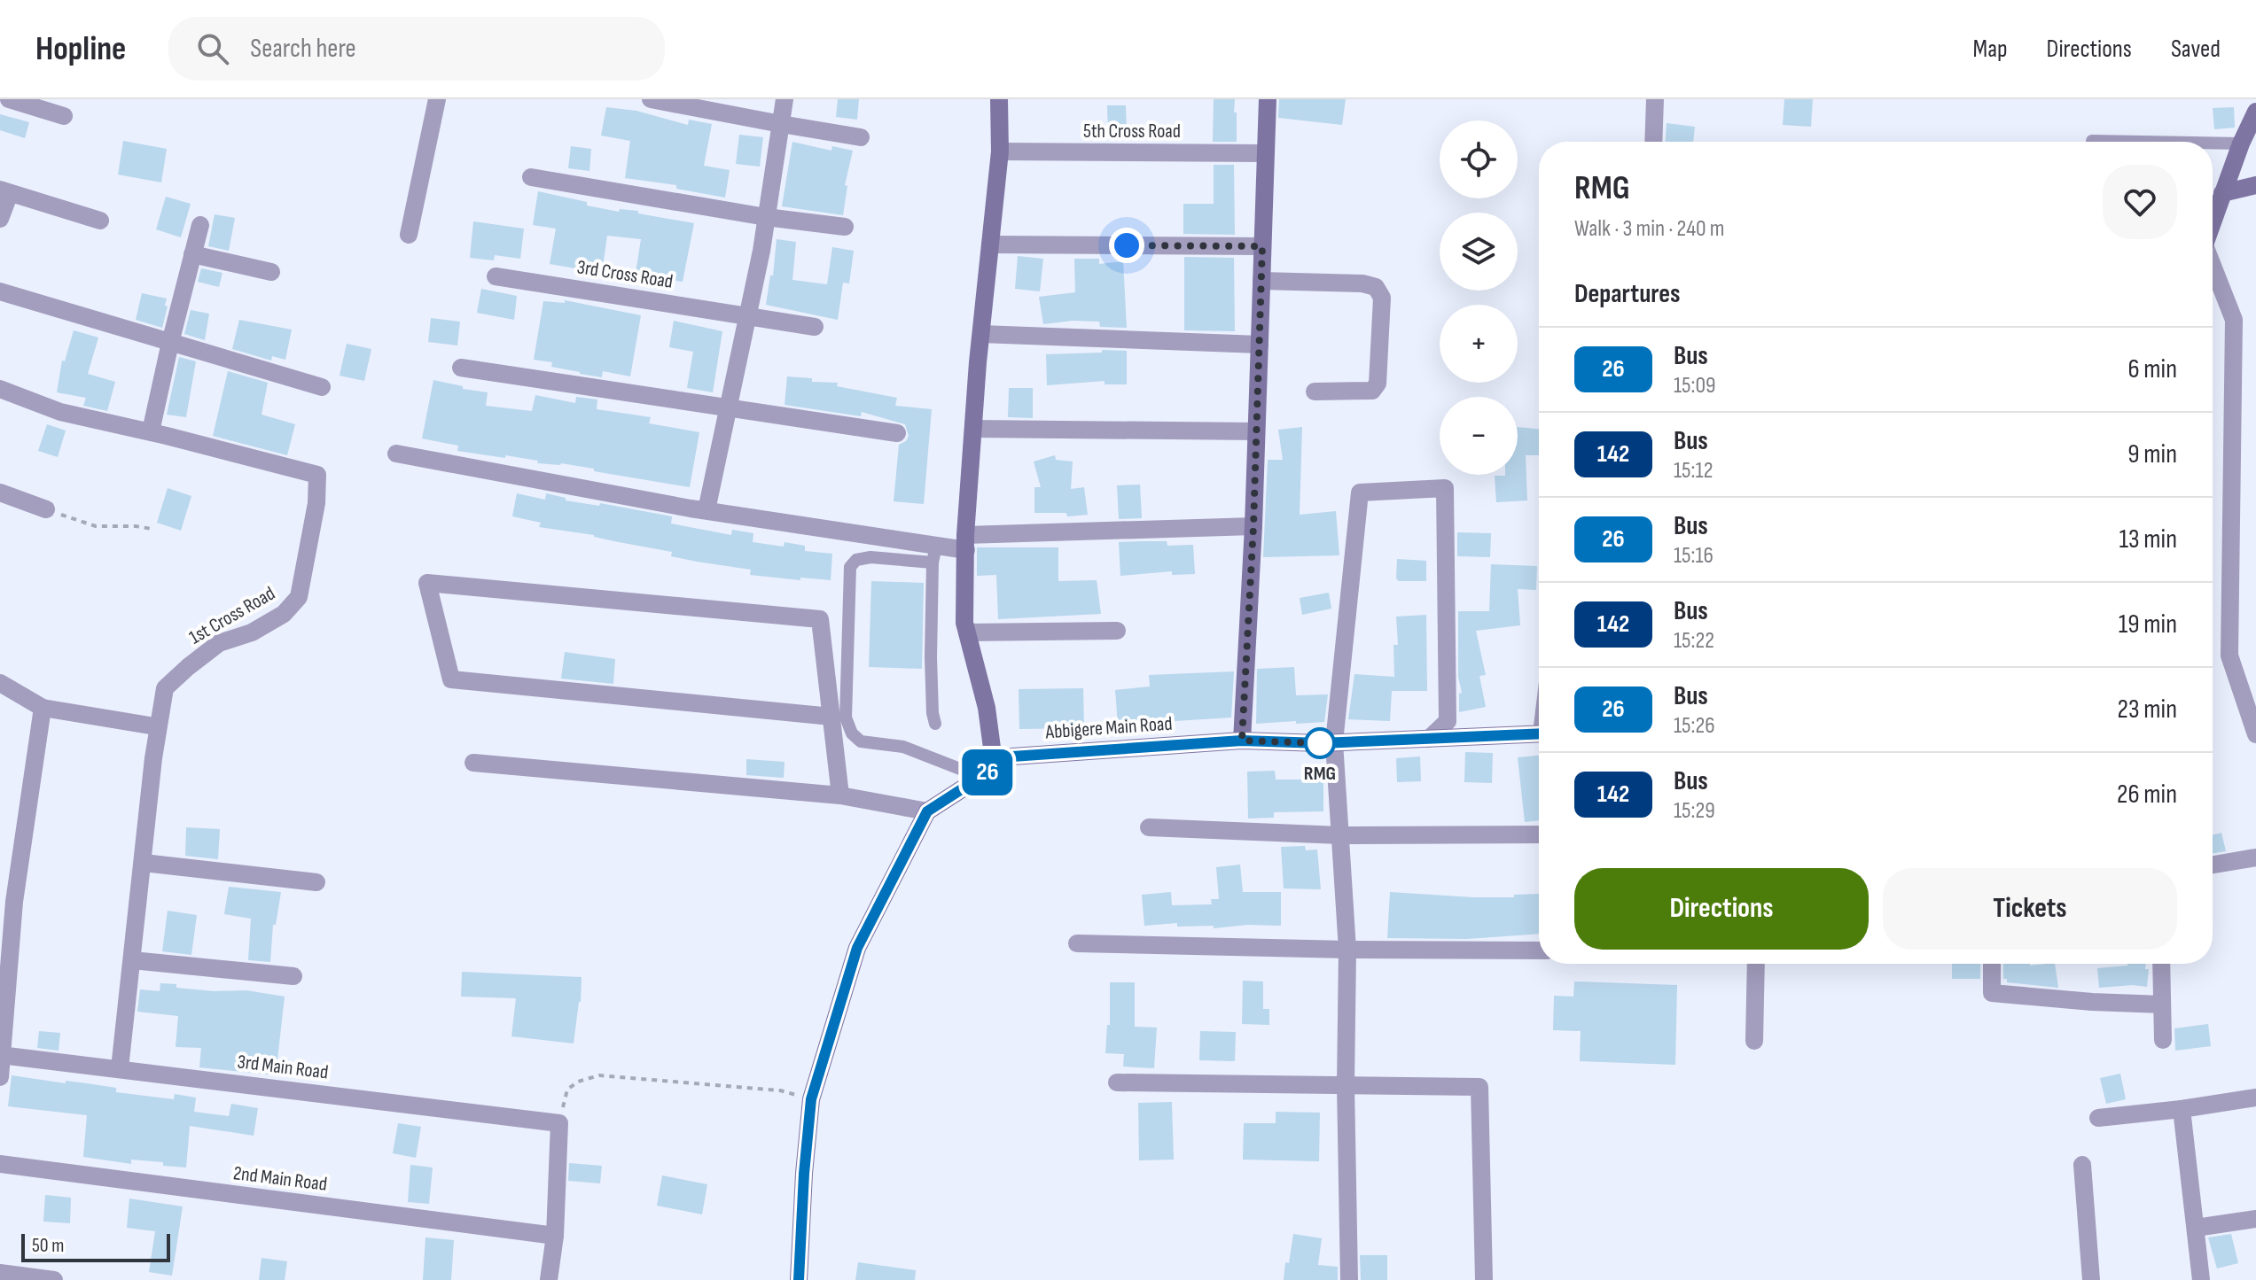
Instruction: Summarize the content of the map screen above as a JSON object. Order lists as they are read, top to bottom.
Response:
{
  "streets": {
    "street": [
      "5th Cross Road",
      "3rd Cross Road",
      "1st Cross Road",
      "Abbigere Main Road",
      "3rd Main Road",
      "2nd Main Road"
    ]
  },
  "crossings": [
    ["1st Cross Road", "3rd Main Road"]
  ],
  "places": ["RMG"],
  "lines": ["bus line 26"],
  "scale_bar": "50 m",
  "page": {
    "header": "Hopline",
    "search": "Search here",
    "nav": ["Map", "Directions", "Saved"],
    "on_map": "26",
    "map_buttons": ["+", "−"],
    "heading": [
      ["RMG", "Walk · 3 min · 240 m"],
      "Departures"
    ],
    "list": [
      {
        "mark": "26",
        "name": "Bus",
        "note": "15:09",
        "value": "6 min"
      },
      {
        "mark": "142",
        "name": "Bus",
        "note": "15:12",
        "value": "9 min"
      },
      {
        "mark": "26",
        "name": "Bus",
        "note": "15:16",
        "value": "13 min"
      },
      {
        "mark": "142",
        "name": "Bus",
        "note": "15:22",
        "value": "19 min"
      },
      {
        "mark": "26",
        "name": "Bus",
        "note": "15:26",
        "value": "23 min"
      },
      {
        "mark": "142",
        "name": "Bus",
        "note": "15:29",
        "value": "26 min"
      }
    ],
    "buttons": ["Directions", "Tickets"],
    "scale": "50 m"
  }
}
